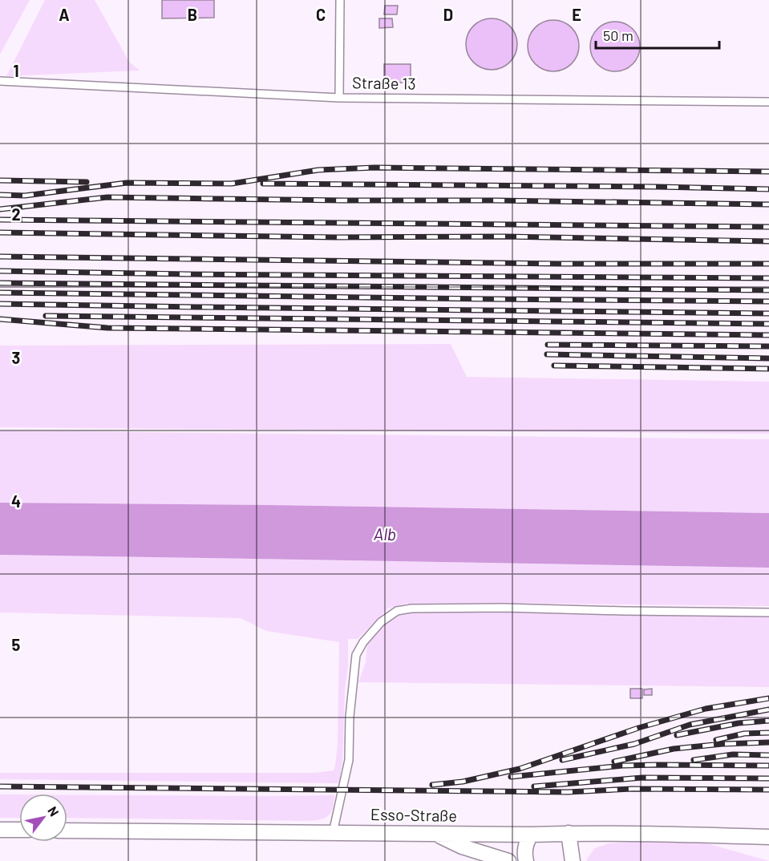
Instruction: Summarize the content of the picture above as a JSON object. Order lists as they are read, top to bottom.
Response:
{
  "streets": {
    "street": ["Esso-Straße"],
    "lane": ["Straße 13"]
  },
  "water": ["Alb"],
  "scale_bar": "50 m",
  "north": "top right",
  "grid": {
    "columns": [
      "A",
      "B",
      "C",
      "D",
      "E"
    ],
    "rows": [
      "1",
      "2",
      "3",
      "4",
      "5"
    ]
  }
}
